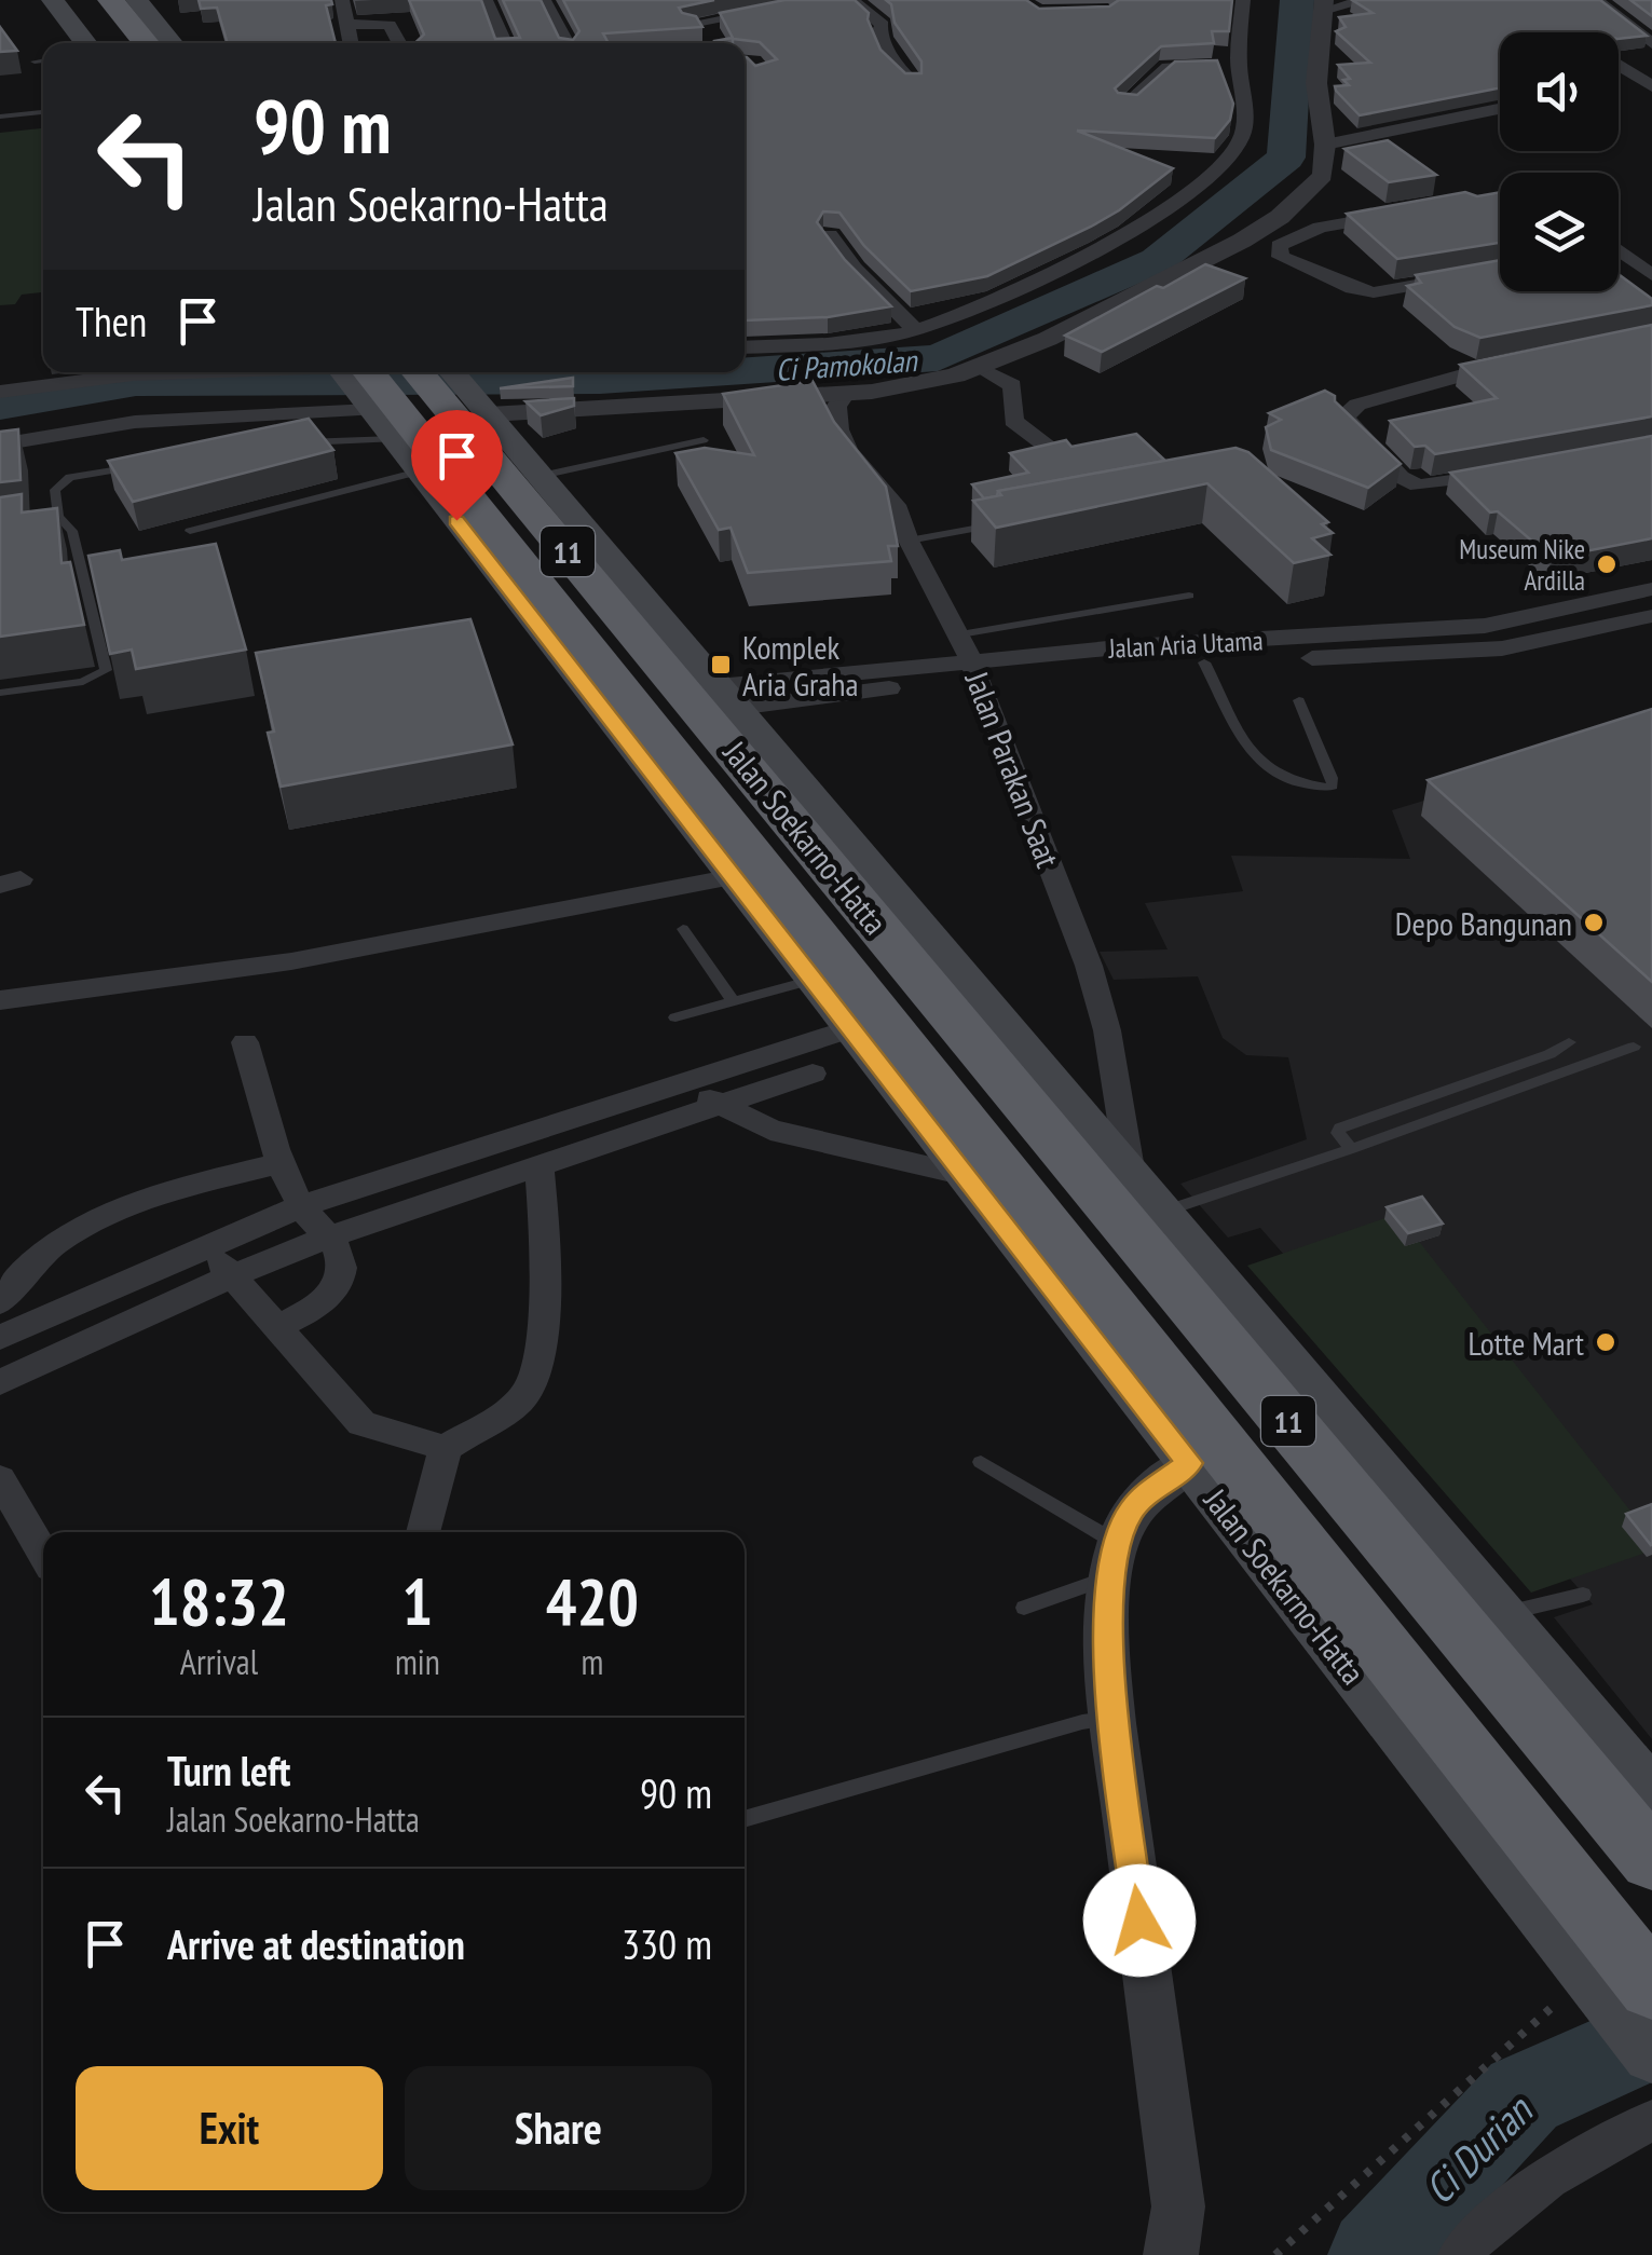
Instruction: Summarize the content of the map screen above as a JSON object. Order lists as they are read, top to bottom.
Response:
{
  "streets": {
    "highway": ["11", "Jalan Soekarno-Hatta"],
    "street": ["Jalan Aria Utama", "Jalan Parakan Saat"]
  },
  "crossings": [
    ["Jalan Aria Utama", "Jalan Parakan Saat"],
    ["Jalan Aria Utama", "Jalan Soekarno-Hatta"],
    ["Jalan Parakan Saat", "Jalan Soekarno-Hatta"]
  ],
  "water": ["Ci Pamokolan", "Ci Durian"],
  "places": {
    "other": ["Museum Nike Ardilla", "Depo Bangunan", "Lotte Mart"],
    "transit": ["Komplek Aria Graha"]
  },
  "page": {
    "turn": ["90 m", "Jalan Soekarno-Hatta"],
    "then": "Then",
    "eta": [
      "18:32",
      "Arrival",
      "1",
      "min",
      "420",
      "m"
    ],
    "list": [
      {
        "name": "Turn left",
        "note": "Jalan Soekarno-Hatta",
        "value": "90 m"
      },
      {
        "name": "Arrive at destination",
        "value": "330 m"
      }
    ],
    "buttons": ["Exit", "Share"]
  }
}
